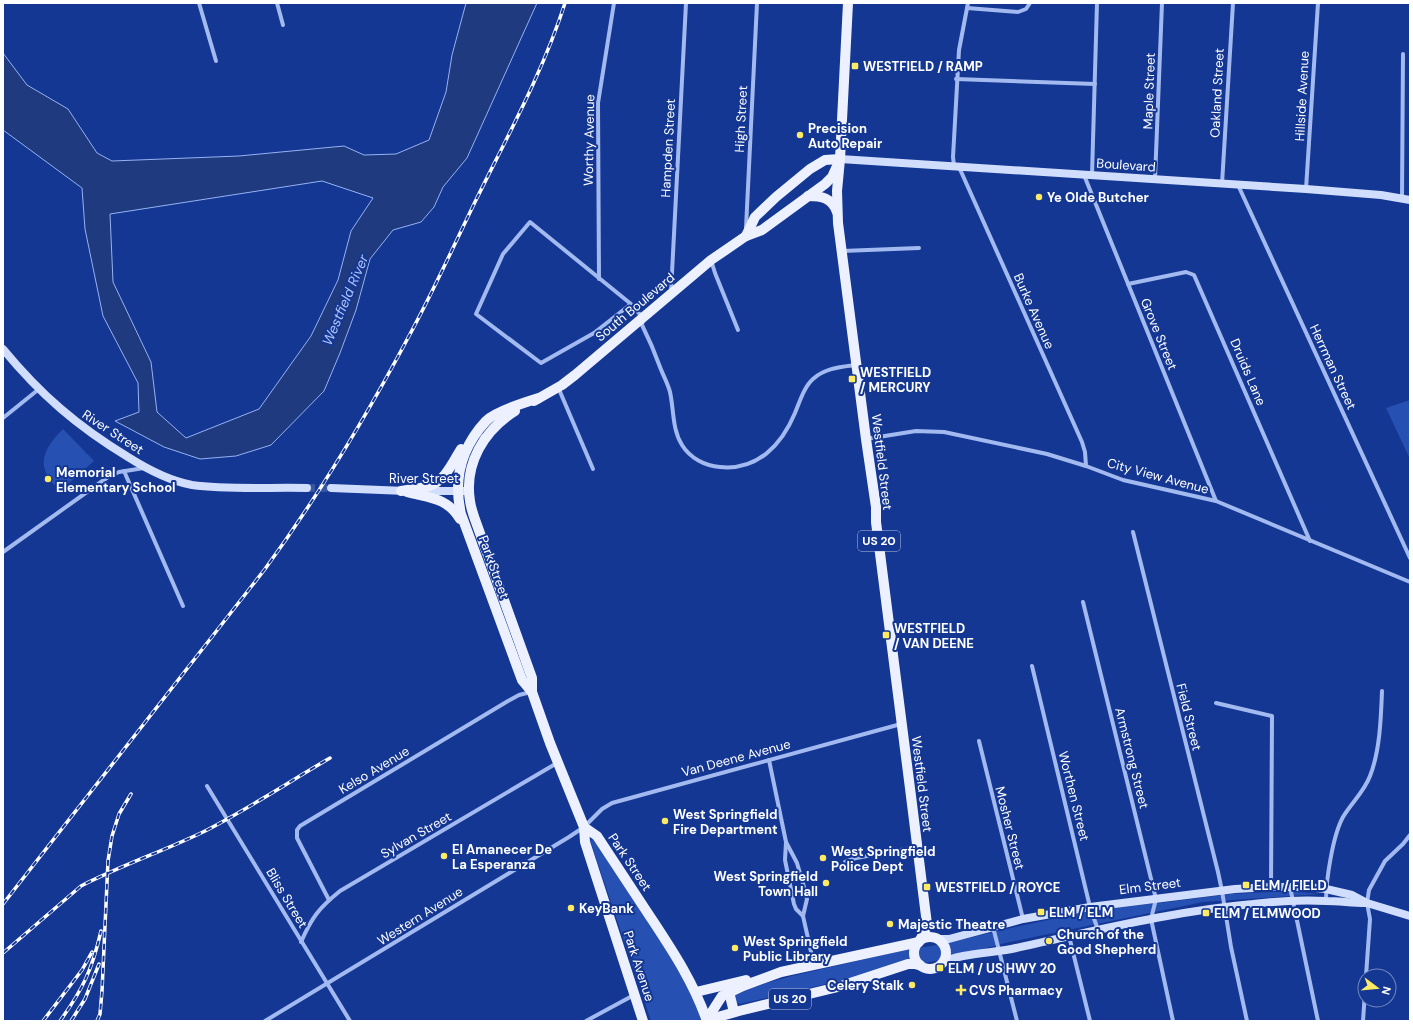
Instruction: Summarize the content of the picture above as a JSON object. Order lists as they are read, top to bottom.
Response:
{
  "streets": {
    "main road": [
      "Boulevard",
      "South Boulevard",
      "River Street",
      "Westfield Street",
      "US 20",
      "Park Street",
      "Elm Street",
      "Park Avenue"
    ],
    "street": [
      "Maple Street",
      "Oakland Street",
      "Hillside Avenue",
      "High Street",
      "Worthy Avenue",
      "Hampden Street",
      "Burke Avenue",
      "Grove Street",
      "Herrman Street",
      "Druids Lane",
      "City View Avenue",
      "Field Street",
      "Van Deene Avenue",
      "Armstrong Street",
      "Kelso Avenue",
      "Worthen Street",
      "Mosher Street",
      "Sylvan Street",
      "Bliss Street",
      "Western Avenue"
    ]
  },
  "crossings": [
    ["Maple Street", "Boulevard"],
    ["Oakland Street", "Boulevard"],
    ["Hillside Avenue", "Boulevard"],
    ["High Street", "South Boulevard"],
    ["Hampden Street", "South Boulevard"],
    ["Boulevard", "South Boulevard"],
    ["Boulevard", "Burke Avenue"],
    ["Boulevard", "Grove Street"],
    ["Boulevard", "Herrman Street"],
    ["Boulevard", "Westfield Street"],
    ["South Boulevard", "River Street"],
    ["South Boulevard", "Westfield Street"],
    ["South Boulevard", "Park Street"],
    ["Burke Avenue", "City View Avenue"],
    ["Grove Street", "Druids Lane"],
    ["Grove Street", "City View Avenue"],
    ["Druids Lane", "City View Avenue"],
    ["River Street", "Park Street"],
    ["Westfield Street", "City View Avenue"],
    ["Westfield Street", "US 20"],
    ["Westfield Street", "Van Deene Avenue"],
    ["Westfield Street", "Elm Street"],
    ["US 20", "Park Street"],
    ["US 20", "Elm Street"],
    ["Park Street", "Van Deene Avenue"],
    ["Park Street", "Kelso Avenue"],
    ["Park Street", "Sylvan Street"],
    ["Park Street", "Western Avenue"],
    ["Park Street", "Park Avenue"],
    ["Field Street", "Elm Street"],
    ["Van Deene Avenue", "Western Avenue"],
    ["Van Deene Avenue", "Park Avenue"],
    ["Armstrong Street", "Elm Street"],
    ["Kelso Avenue", "Sylvan Street"],
    ["Worthen Street", "Elm Street"],
    ["Mosher Street", "Elm Street"],
    ["Sylvan Street", "Bliss Street"],
    ["Bliss Street", "Western Avenue"],
    ["Western Avenue", "Park Avenue"]
  ],
  "water": ["Westfield River"],
  "places": {
    "transit": [
      "WESTFIELD / RAMP",
      "WESTFIELD / MERCURY",
      "WESTFIELD / VAN DEENE",
      "ELM / FIELD",
      "WESTFIELD / ROYCE",
      "ELM / ELM",
      "ELM / ELMWOOD",
      "ELM / US HWY 20"
    ],
    "other": [
      "Precision Auto Repair",
      "Ye Olde Butcher",
      "Memorial Elementary School",
      "West Springfield Fire Department",
      "El Amanecer De La Esperanza",
      "West Springfield Police Dept",
      "West Springfield Town Hall",
      "KeyBank",
      "Majestic Theatre",
      "Church of the Good Shepherd",
      "West Springfield Public Library",
      "Celery Stalk"
    ],
    "health": ["CVS Pharmacy"]
  },
  "north": "right"
}
